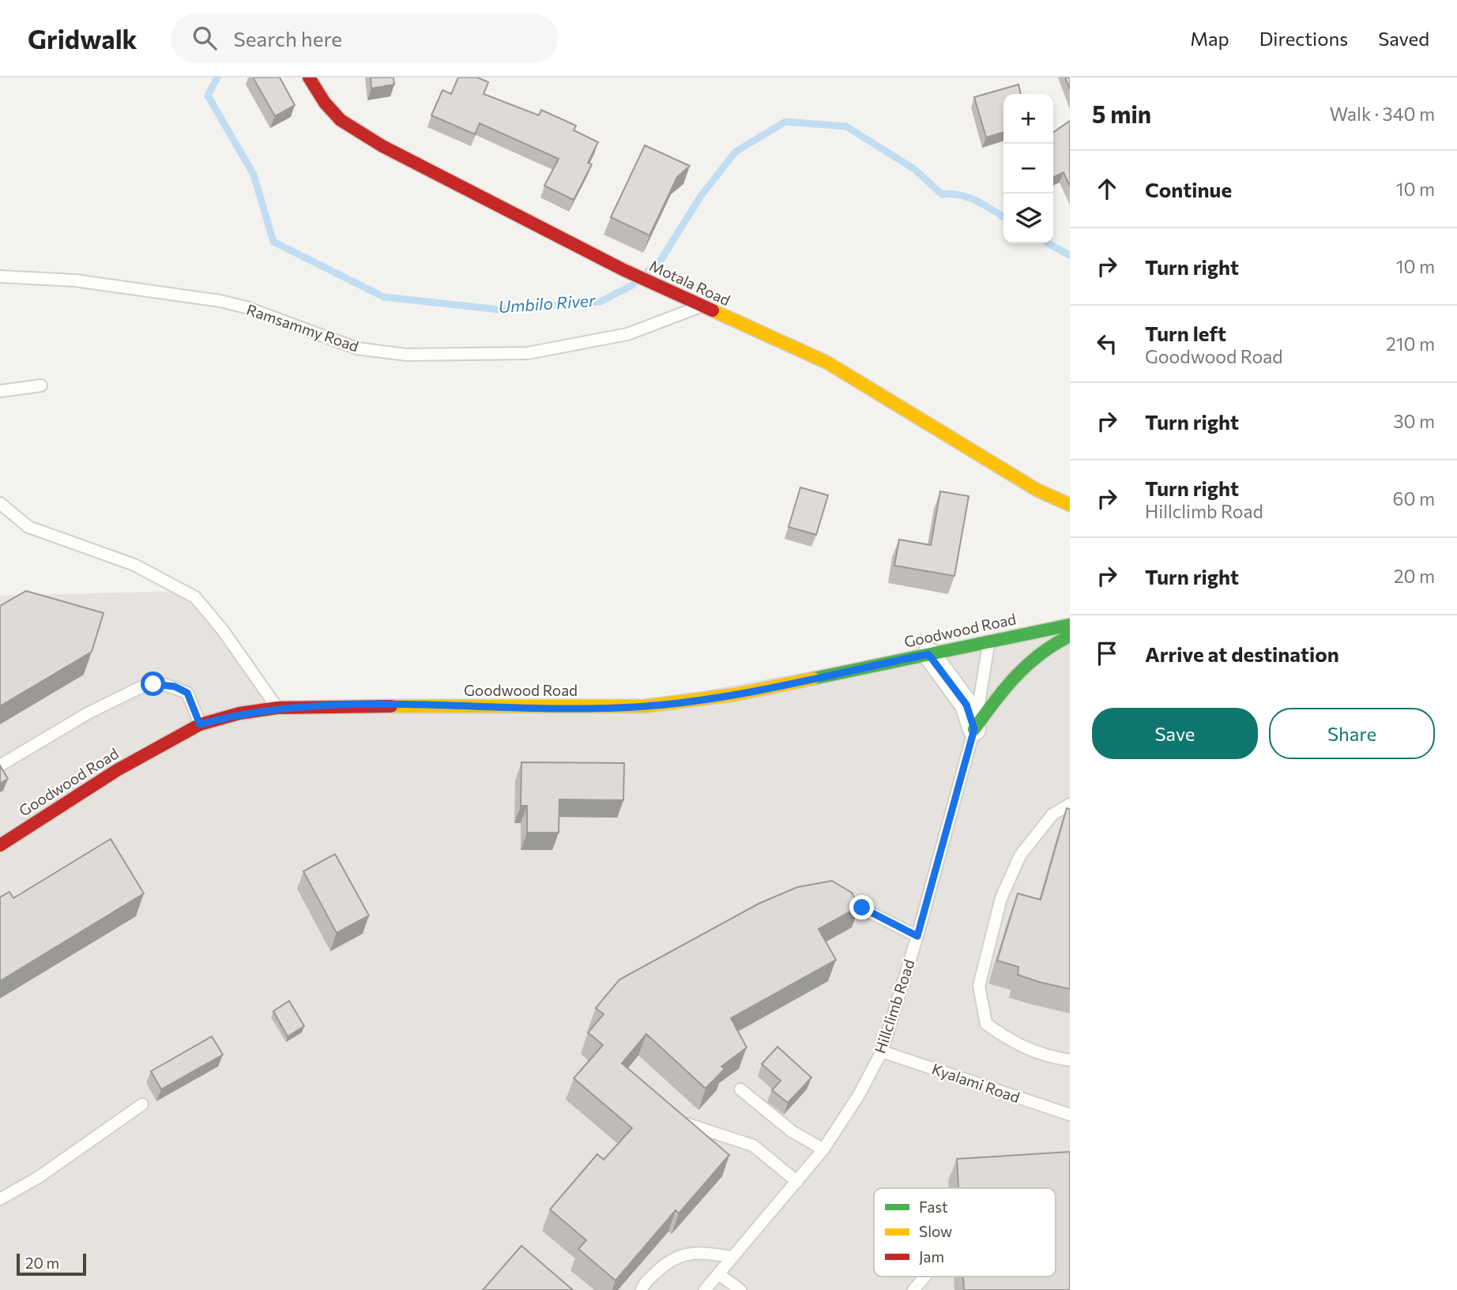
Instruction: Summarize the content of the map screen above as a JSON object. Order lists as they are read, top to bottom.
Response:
{
  "streets": {
    "street": ["Motala Road", "Goodwood Road"],
    "lane": ["Ramsammy Road", "Hillclimb Road", "Kyalami Road"]
  },
  "crossings": [
    ["Motala Road", "Ramsammy Road"],
    ["Goodwood Road", "Hillclimb Road"],
    ["Hillclimb Road", "Kyalami Road"]
  ],
  "water": ["Umbilo River"],
  "legend": ["Fast", "Slow", "Jam"],
  "scale_bar": "20 m",
  "page": {
    "header": "Gridwalk",
    "search": "Search here",
    "nav": ["Map", "Directions", "Saved"],
    "heading": ["5 min", "Walk · 340 m"],
    "map_buttons": ["+", "−"],
    "list": [
      ["Continue", "10 m"],
      ["Turn right", "10 m"],
      ["Turn left", "Goodwood Road", "210 m"],
      ["Turn right", "30 m"],
      ["Turn right", "Hillclimb Road", "60 m"],
      ["Turn right", "20 m"],
      "Arrive at destination"
    ],
    "buttons": ["Save", "Share"],
    "scale": "20 m"
  }
}
